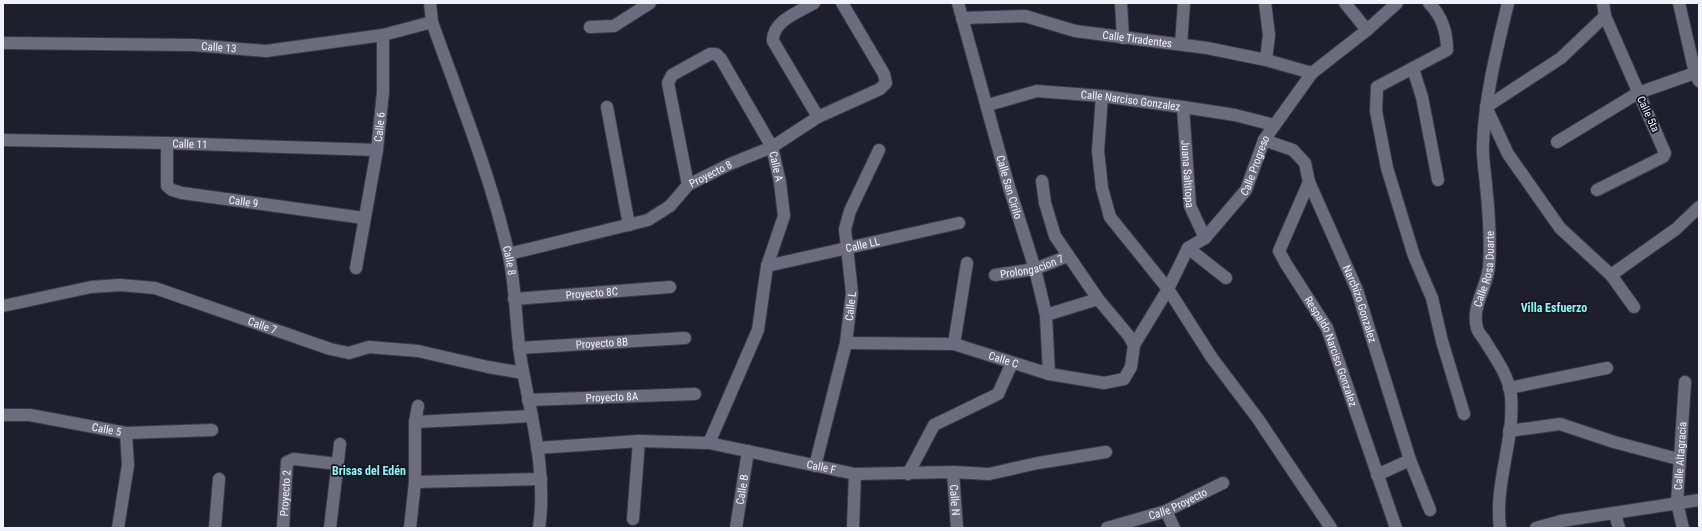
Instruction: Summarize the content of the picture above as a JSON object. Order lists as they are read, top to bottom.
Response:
{
  "streets": {
    "street": [
      "Calle Tiradentes",
      "Calle 13",
      "Calle Narciso Gonzalez",
      "Calle 5ta",
      "Calle 6",
      "Calle 11",
      "Calle Progreso",
      "Calle A",
      "Proyecto 8",
      "Juana Saltitopa",
      "Calle San Cirilo",
      "Calle 9",
      "Calle LL",
      "Calle 8",
      "Prolongacion 7",
      "Calle Rosa Duarte",
      "Proyecto 8C",
      "Narchizo Gonzalez",
      "Calle L",
      "Calle 7",
      "Proyecto 8B",
      "Respaldo Narciso Gonzalez",
      "Calle C",
      "Proyecto 8A",
      "Calle 5",
      "Calle Altagracia",
      "Calle F",
      "Calle B",
      "Proyecto 2",
      "Calle N",
      "Calle Proyecto"
    ]
  },
  "crossings": [
    ["Calle Tiradentes", "Calle Progreso"],
    ["Calle Tiradentes", "Calle San Cirilo"],
    ["Calle 13", "Calle 6"],
    ["Calle 13", "Calle 8"],
    ["Calle Narciso Gonzalez", "Calle Progreso"],
    ["Calle Narciso Gonzalez", "Juana Saltitopa"],
    ["Calle Narciso Gonzalez", "Calle San Cirilo"],
    ["Calle 6", "Calle 11"],
    ["Calle 6", "Calle 9"],
    ["Calle 11", "Calle 9"],
    ["Calle Progreso", "Juana Saltitopa"],
    ["Calle Progreso", "Narchizo Gonzalez"],
    ["Calle A", "Proyecto 8"],
    ["Calle A", "Calle LL"],
    ["Calle A", "Calle F"],
    ["Proyecto 8", "Calle 8"],
    ["Calle San Cirilo", "Prolongacion 7"],
    ["Calle San Cirilo", "Calle C"],
    ["Calle LL", "Calle L"],
    ["Calle 8", "Proyecto 8C"],
    ["Calle 8", "Calle 7"],
    ["Calle 8", "Proyecto 8B"],
    ["Calle 8", "Proyecto 8A"],
    ["Calle 8", "Calle F"],
    ["Narchizo Gonzalez", "Respaldo Narciso Gonzalez"],
    ["Calle L", "Calle C"],
    ["Calle L", "Calle F"],
    ["Calle F", "Calle B"],
    ["Calle F", "Calle N"]
  ],
  "districts": ["Villa Esfuerzo", "Brisas del Edén"]
}
